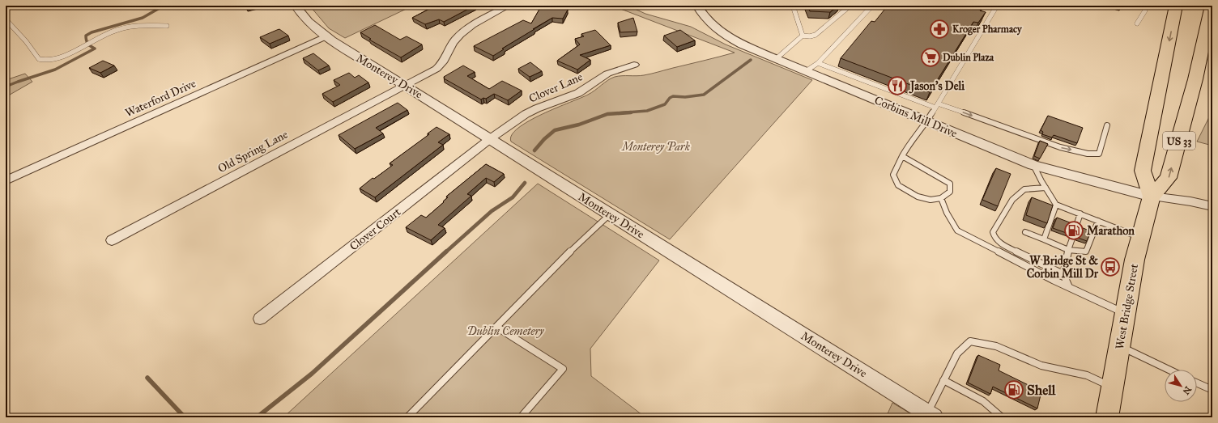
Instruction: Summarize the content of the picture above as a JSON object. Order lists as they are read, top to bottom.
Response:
{
  "streets": {
    "main road": ["US 33", "West Bridge Street"],
    "street": [
      "Monterey Drive",
      "Clover Lane",
      "Waterford Drive",
      "Corbins Mill Drive",
      "Old Spring Lane",
      "Clover Court"
    ]
  },
  "crossings": [
    ["Monterey Drive", "Clover Lane"],
    ["Monterey Drive", "Waterford Drive"],
    ["Monterey Drive", "Old Spring Lane"],
    ["Monterey Drive", "Clover Court"],
    ["Clover Lane", "Clover Court"],
    ["Corbins Mill Drive", "US 33"],
    ["Corbins Mill Drive", "West Bridge Street"],
    ["US 33", "West Bridge Street"]
  ],
  "parks": ["Monterey Park", "Dublin Cemetery"],
  "places": {
    "pharmacy": ["Kroger Pharmacy"],
    "supermarket": ["Dublin Plaza"],
    "restaurant": ["Jason's Deli"],
    "fuel station": ["Marathon", "Shell"],
    "bus stop": ["W Bridge St & Corbin Mill Dr"]
  },
  "north": "bottom right"
}
